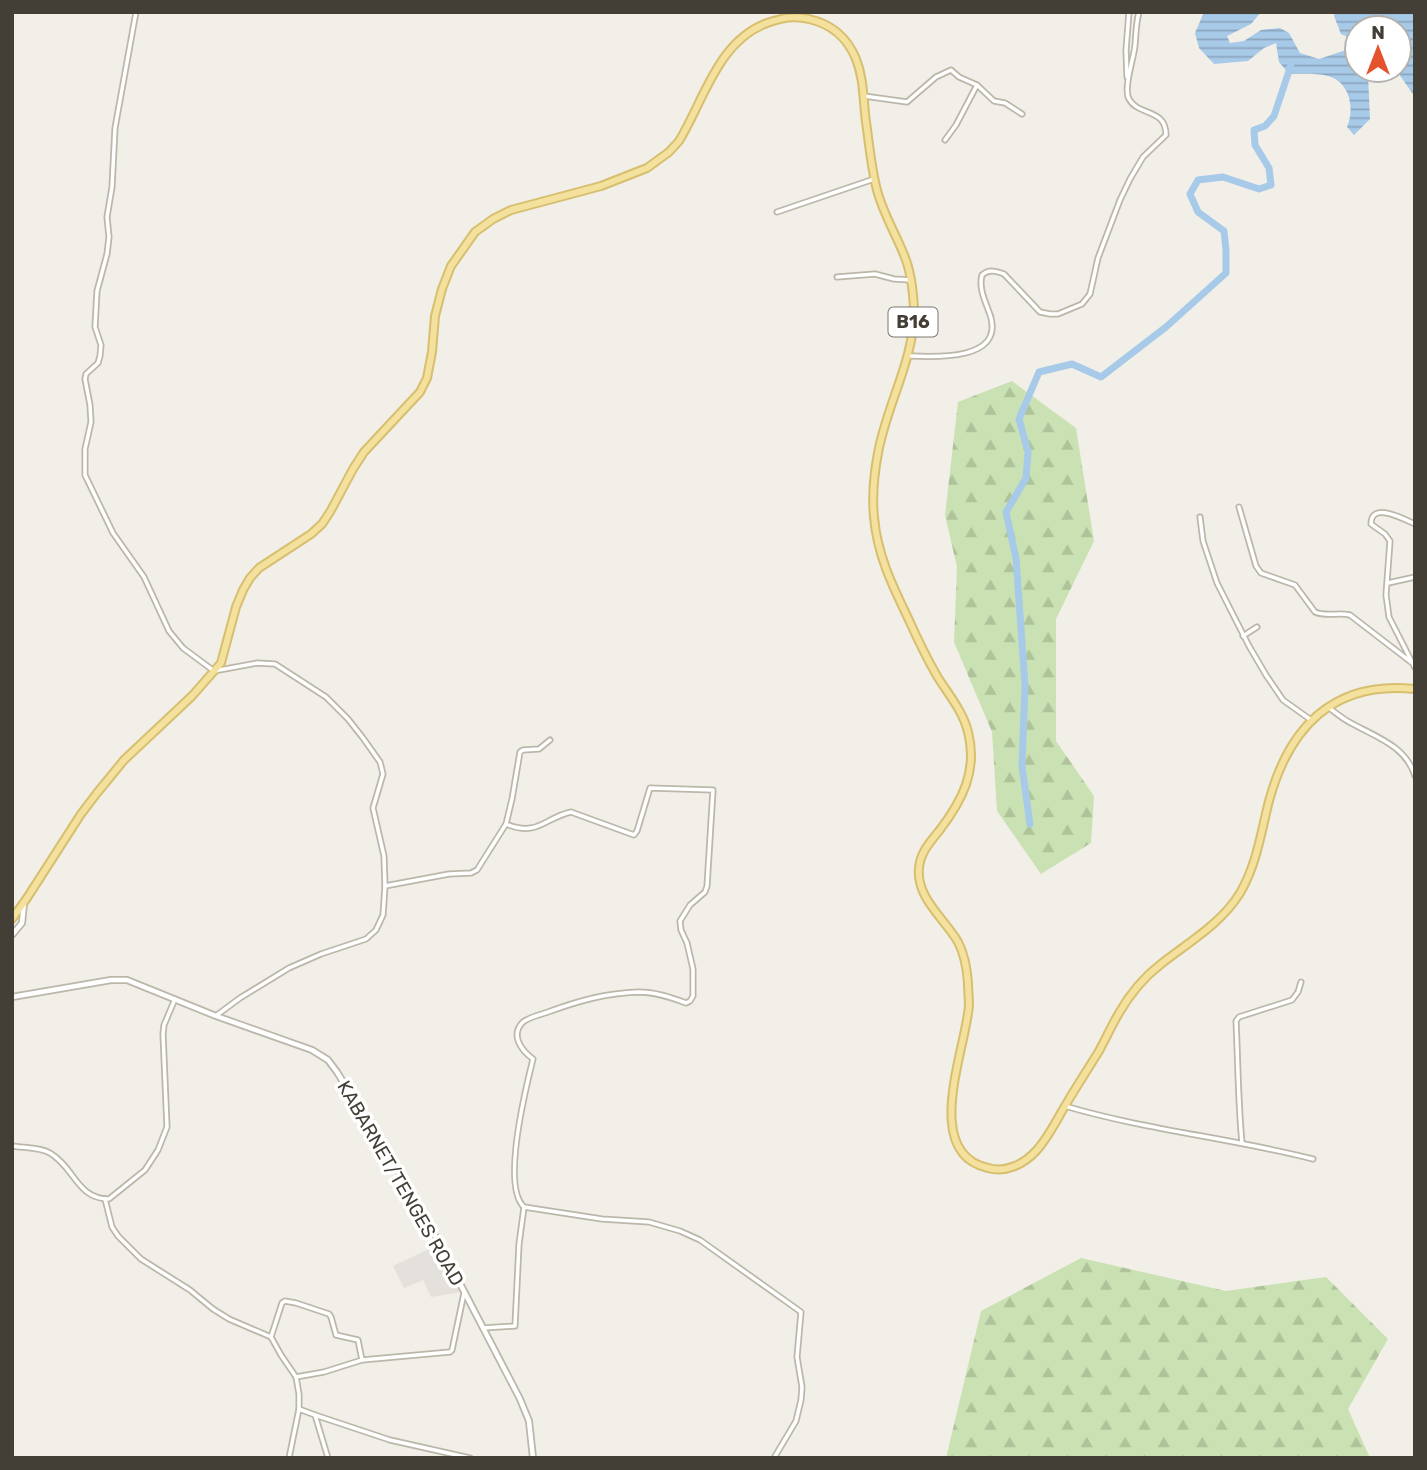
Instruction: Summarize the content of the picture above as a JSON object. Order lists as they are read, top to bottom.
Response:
{
  "streets": {
    "main road": ["B16"],
    "street": ["KABARNET/TENGES ROAD"]
  },
  "north": "top"
}
